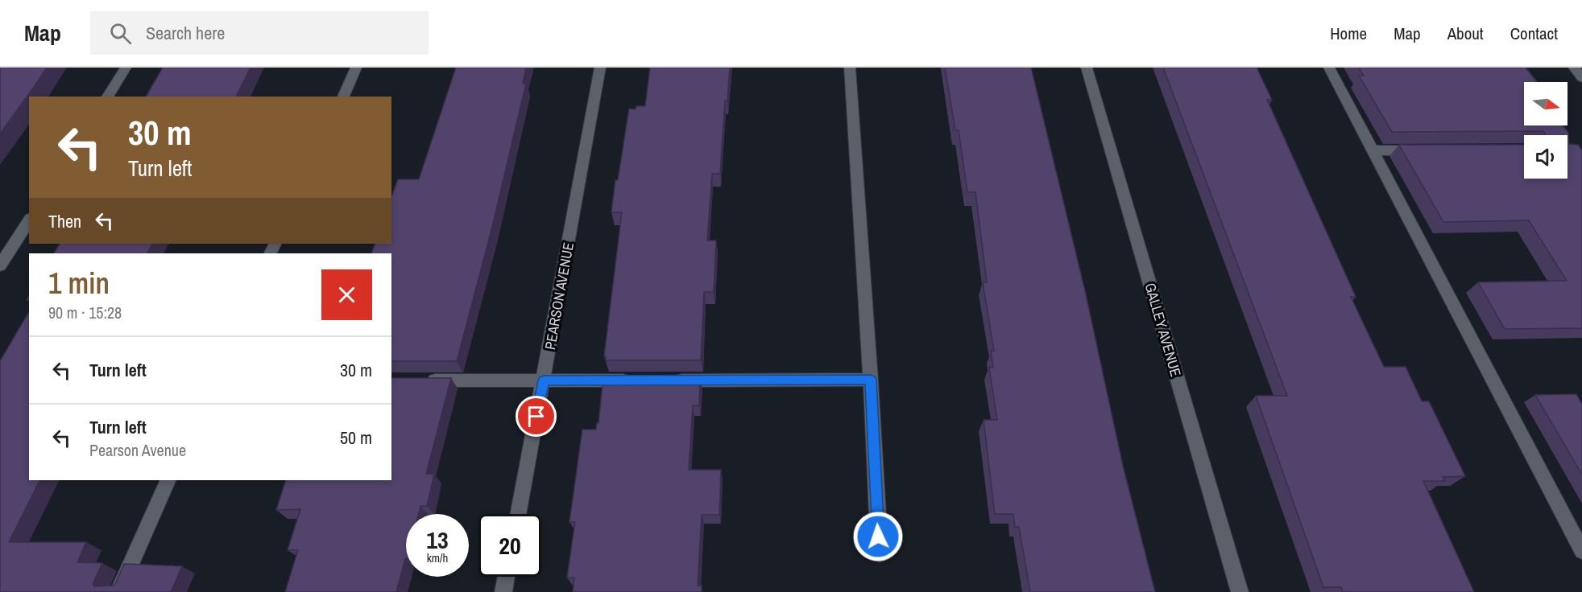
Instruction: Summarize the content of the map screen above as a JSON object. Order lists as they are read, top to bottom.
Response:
{
  "streets": {
    "street": ["PEARSON AVENUE", "GALLEY AVENUE"]
  },
  "north": "right",
  "page": {
    "header": "Map",
    "search": "Search here",
    "nav": [
      "Home",
      "Map",
      "About",
      "Contact"
    ],
    "turn": ["30 m", "Turn left"],
    "then": "Then",
    "heading": ["1 min", "90 m · 15:28"],
    "list": [
      {
        "name": "Turn left",
        "value": "30 m"
      },
      {
        "name": "Turn left",
        "note": "Pearson Avenue",
        "value": "50 m"
      }
    ],
    "speed": "13 km/h",
    "limit": "20"
  }
}
